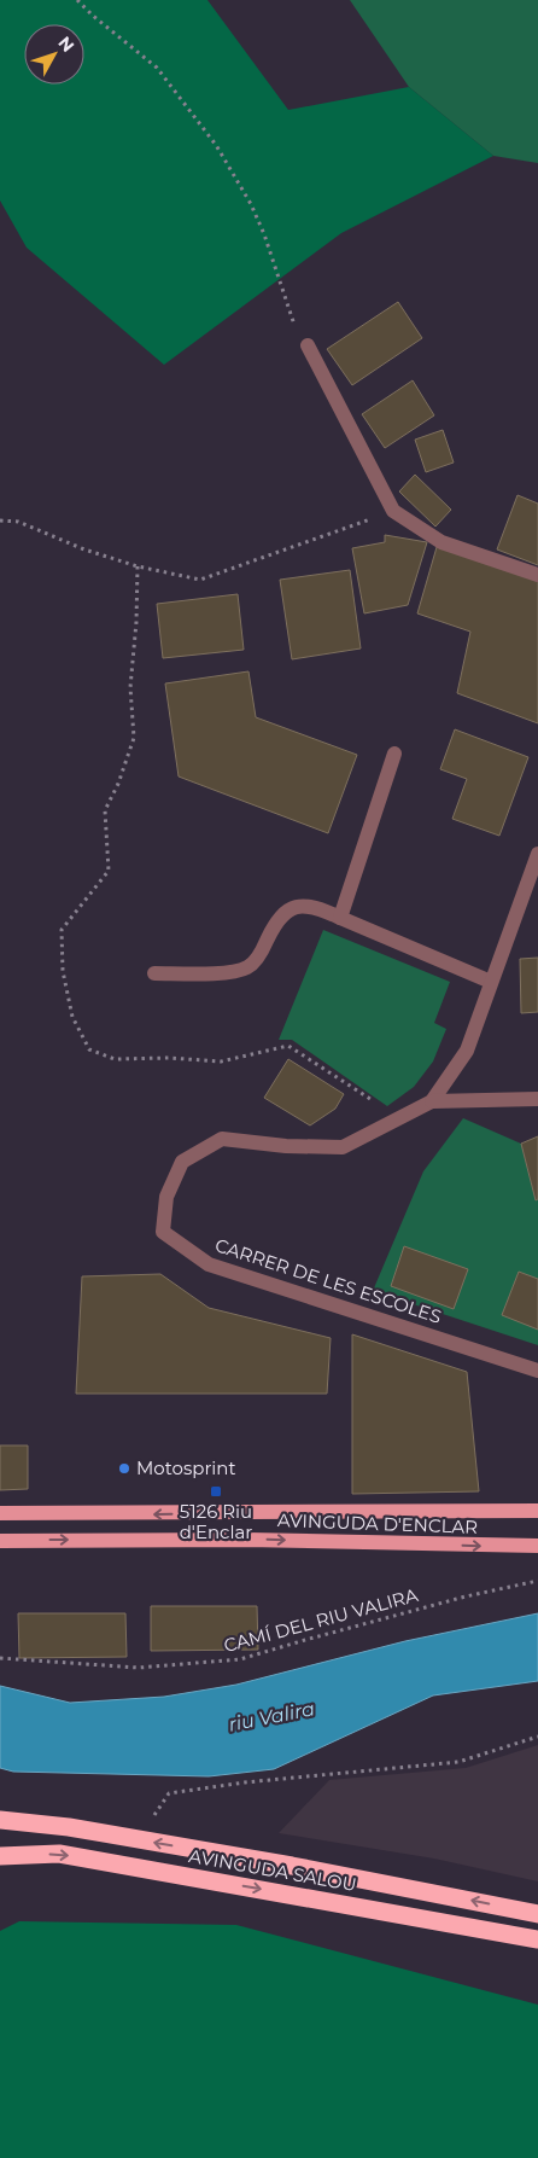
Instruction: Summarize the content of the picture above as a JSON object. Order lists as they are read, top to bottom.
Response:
{
  "streets": {
    "highway": ["AVINGUDA SALOU"],
    "main road": ["AVINGUDA D'ENCLAR"],
    "street": ["CARRER DE LES ESCOLES"],
    "path": ["CAMÍ DEL RIU VALIRA"]
  },
  "water": ["riu Valira"],
  "places": {
    "other": ["Motosprint"],
    "transit": ["5126 Riu d'Enclar"]
  },
  "north": "top right"
}
